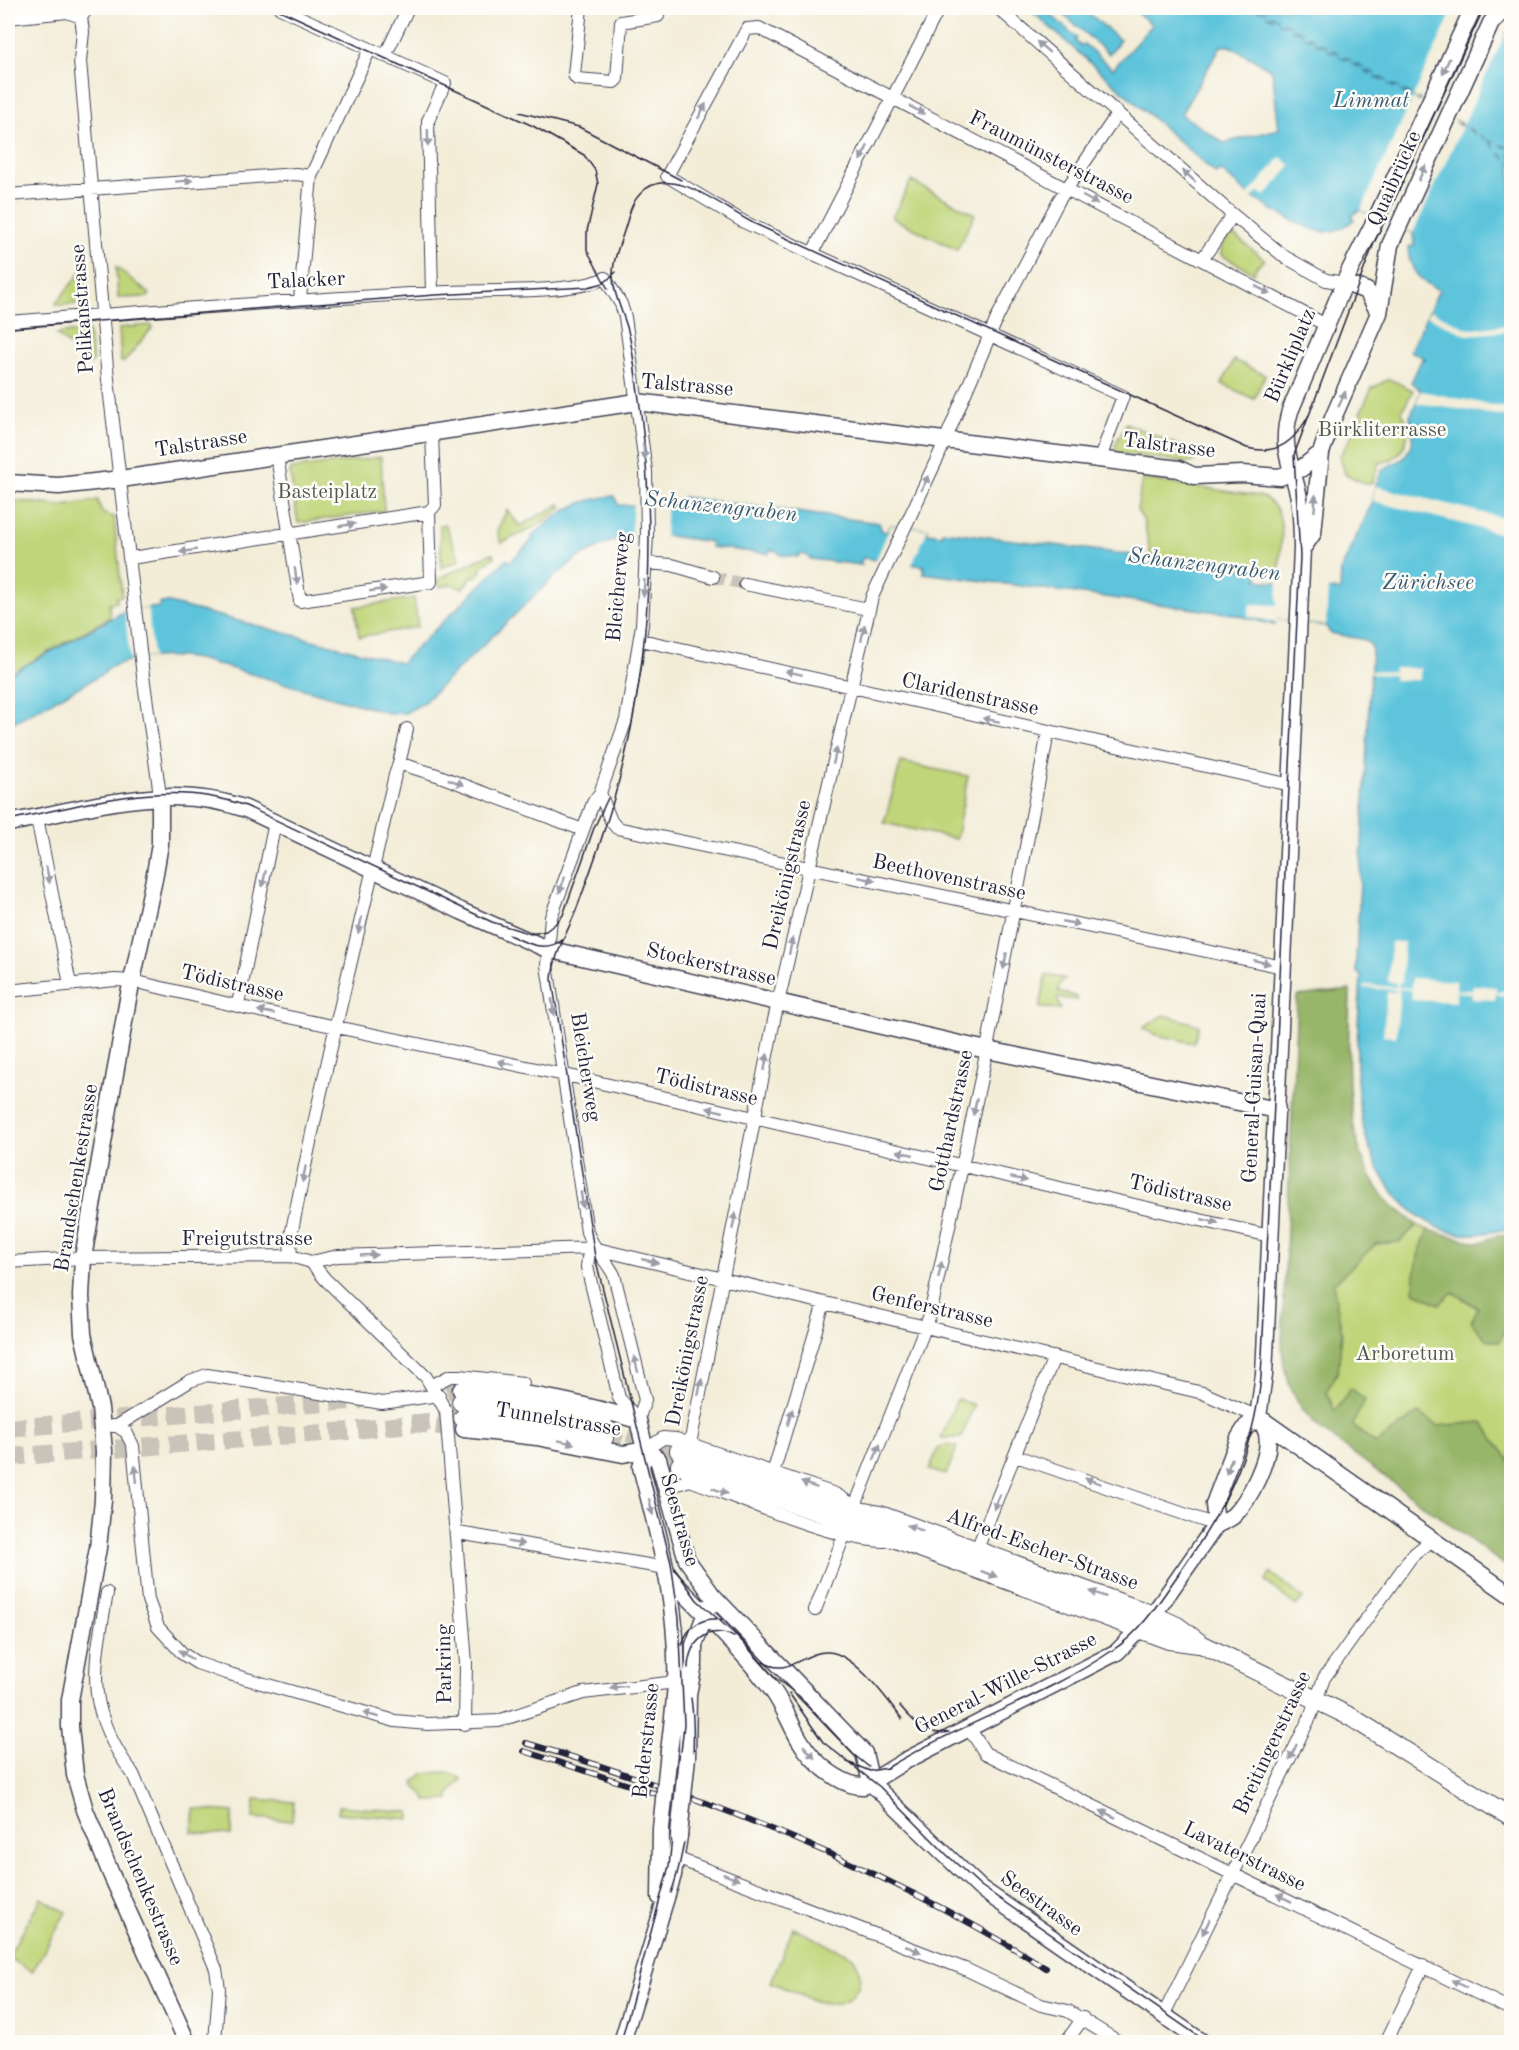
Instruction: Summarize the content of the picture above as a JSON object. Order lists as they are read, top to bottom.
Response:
{
  "streets": {
    "main road": ["Tunnelstrasse", "Alfred-Escher-Strasse"],
    "street": [
      "Fraumünsterstrasse",
      "Quaibrücke",
      "Talacker",
      "Pelikanstrasse",
      "Bürkliplatz",
      "Talstrasse",
      "Bleicherweg",
      "Claridenstrasse",
      "Dreikönigstrasse",
      "Beethovenstrasse",
      "Stockerstrasse",
      "Tödistrasse",
      "General-Guisan-Quai",
      "Gotthardstrasse",
      "Brandschenkestrasse",
      "Freigutstrasse",
      "Genferstrasse",
      "Seestrasse",
      "Parkring",
      "General-Wille-Strasse",
      "Bederstrasse",
      "Breitingerstrasse",
      "Lavaterstrasse"
    ]
  },
  "crossings": [
    ["Fraumünsterstrasse", "Bürkliplatz"],
    ["Fraumünsterstrasse", "Dreikönigstrasse"],
    ["Quaibrücke", "Bürkliplatz"],
    ["Talacker", "Pelikanstrasse"],
    ["Talacker", "Bleicherweg"],
    ["Pelikanstrasse", "Talstrasse"],
    ["Pelikanstrasse", "Brandschenkestrasse"],
    ["Bürkliplatz", "Talstrasse"],
    ["Bürkliplatz", "General-Guisan-Quai"],
    ["Talstrasse", "Bleicherweg"],
    ["Talstrasse", "Dreikönigstrasse"],
    ["Talstrasse", "General-Guisan-Quai"],
    ["Bleicherweg", "Claridenstrasse"],
    ["Bleicherweg", "Beethovenstrasse"],
    ["Bleicherweg", "Stockerstrasse"],
    ["Bleicherweg", "Tödistrasse"],
    ["Bleicherweg", "Freigutstrasse"],
    ["Bleicherweg", "Genferstrasse"],
    ["Bleicherweg", "Tunnelstrasse"],
    ["Bleicherweg", "Seestrasse"],
    ["Bleicherweg", "Alfred-Escher-Strasse"],
    ["Claridenstrasse", "Dreikönigstrasse"],
    ["Claridenstrasse", "General-Guisan-Quai"],
    ["Claridenstrasse", "Gotthardstrasse"],
    ["Dreikönigstrasse", "Beethovenstrasse"],
    ["Dreikönigstrasse", "Stockerstrasse"],
    ["Dreikönigstrasse", "Tödistrasse"],
    ["Dreikönigstrasse", "Genferstrasse"],
    ["Dreikönigstrasse", "Alfred-Escher-Strasse"],
    ["Beethovenstrasse", "General-Guisan-Quai"],
    ["Beethovenstrasse", "Gotthardstrasse"],
    ["Stockerstrasse", "General-Guisan-Quai"],
    ["Stockerstrasse", "Gotthardstrasse"],
    ["Stockerstrasse", "Brandschenkestrasse"],
    ["Tödistrasse", "General-Guisan-Quai"],
    ["Tödistrasse", "Gotthardstrasse"],
    ["Tödistrasse", "Brandschenkestrasse"],
    ["General-Guisan-Quai", "Genferstrasse"],
    ["General-Guisan-Quai", "General-Wille-Strasse"],
    ["Gotthardstrasse", "Genferstrasse"],
    ["Gotthardstrasse", "Alfred-Escher-Strasse"],
    ["Brandschenkestrasse", "Freigutstrasse"],
    ["Brandschenkestrasse", "Parkring"],
    ["Freigutstrasse", "Genferstrasse"],
    ["Freigutstrasse", "Parkring"],
    ["Genferstrasse", "General-Wille-Strasse"],
    ["Tunnelstrasse", "Seestrasse"],
    ["Tunnelstrasse", "Alfred-Escher-Strasse"],
    ["Seestrasse", "Alfred-Escher-Strasse"],
    ["Seestrasse", "General-Wille-Strasse"],
    ["Seestrasse", "Bederstrasse"],
    ["Seestrasse", "Breitingerstrasse"],
    ["Alfred-Escher-Strasse", "General-Wille-Strasse"],
    ["Alfred-Escher-Strasse", "Breitingerstrasse"],
    ["General-Wille-Strasse", "Lavaterstrasse"],
    ["Breitingerstrasse", "Lavaterstrasse"]
  ],
  "one_way": [
    "Dreikönigstrasse",
    "Beethovenstrasse",
    "Freigutstrasse",
    "Parkring",
    "Breitingerstrasse",
    "Lavaterstrasse"
  ],
  "water": ["Limmat", "Schanzengraben", "Zürichsee"],
  "parks": ["Bürkliterrasse", "Basteiplatz", "Arboretum"]
}
